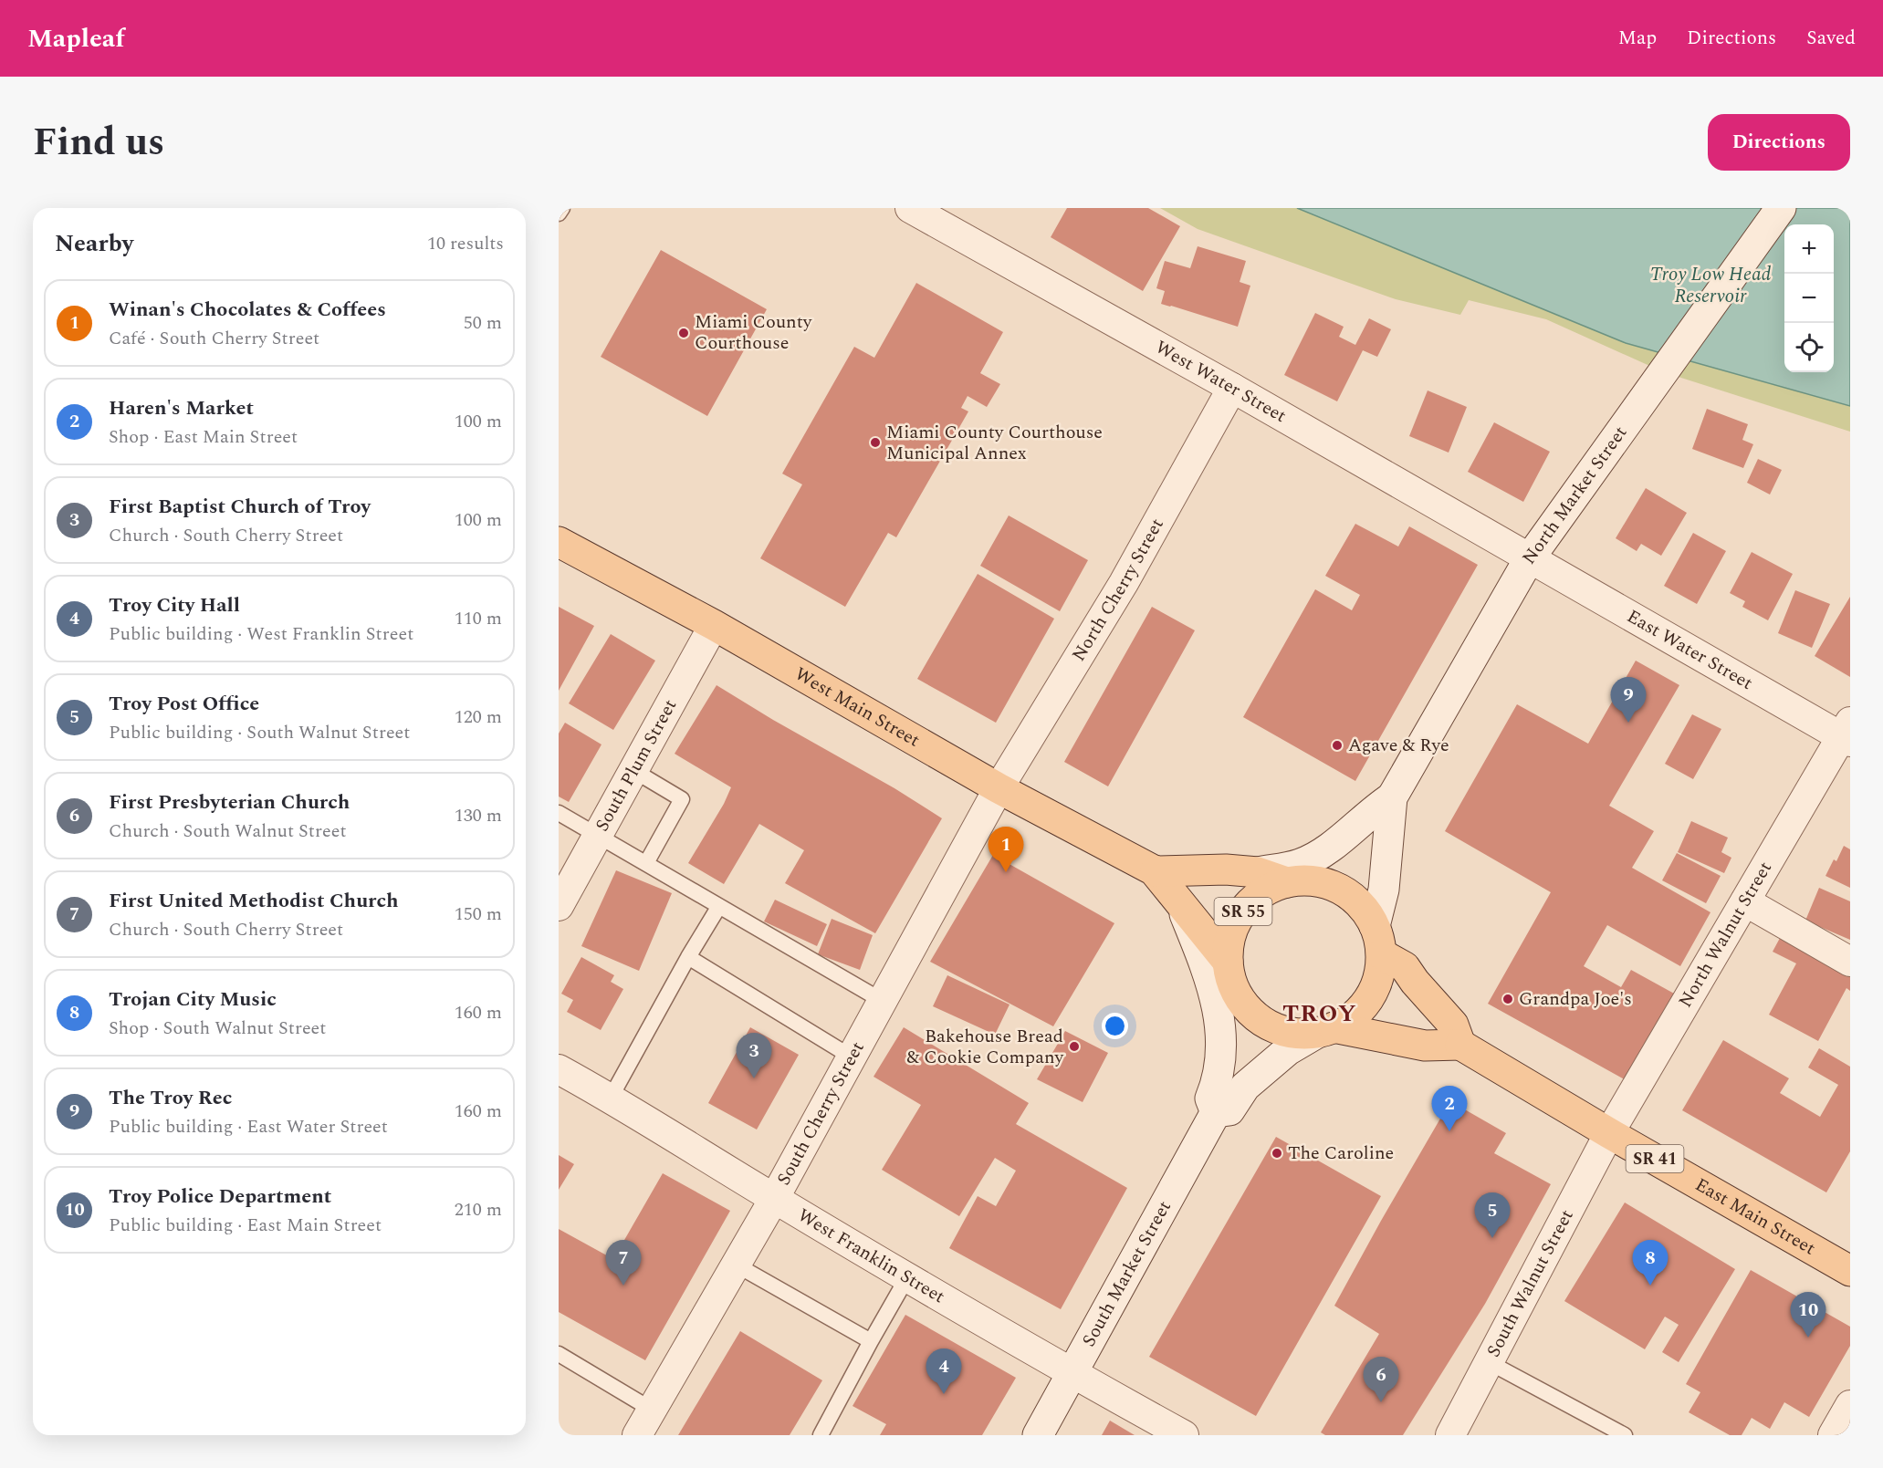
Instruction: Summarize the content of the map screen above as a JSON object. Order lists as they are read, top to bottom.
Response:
{
  "streets": {
    "main road": [
      "North Market Street",
      "West Main Street",
      "SR 55",
      "SR 41",
      "East Main Street",
      "South Market Street"
    ],
    "street": [
      "West Water Street",
      "North Cherry Street",
      "East Water Street",
      "South Plum Street",
      "North Walnut Street",
      "South Cherry Street",
      "West Franklin Street",
      "South Walnut Street"
    ]
  },
  "crossings": [
    ["West Water Street", "North Market Street"],
    ["West Water Street", "North Cherry Street"],
    ["West Water Street", "East Water Street"],
    ["North Market Street", "East Water Street"],
    ["North Cherry Street", "West Main Street"],
    ["North Cherry Street", "South Cherry Street"],
    ["East Water Street", "North Walnut Street"],
    ["West Main Street", "South Plum Street"],
    ["West Main Street", "South Cherry Street"],
    ["North Walnut Street", "East Main Street"],
    ["North Walnut Street", "South Walnut Street"],
    ["South Cherry Street", "West Franklin Street"],
    ["East Main Street", "South Walnut Street"],
    ["West Franklin Street", "South Market Street"]
  ],
  "districts": ["TROY"],
  "water": ["Troy Low Head Reservoir"],
  "places": [
    "Miami County Courthouse",
    "Miami County Courthouse Municipal Annex",
    "Agave & Rye",
    "Grandpa Joe's",
    "Bakehouse Bread & Cookie Company",
    "The Caroline"
  ],
  "page": {
    "header": "Mapleaf",
    "nav": ["Map", "Directions", "Saved"],
    "title": "Find us",
    "buttons": "Directions",
    "heading": ["Nearby", "10 results"],
    "map_buttons": ["+", "−"],
    "list": [
      {
        "mark": "1",
        "name": "Winan's Chocolates & Coffees",
        "note": "Café · South Cherry Street",
        "value": "50 m"
      },
      {
        "mark": "2",
        "name": "Haren's Market",
        "note": "Shop · East Main Street",
        "value": "100 m"
      },
      {
        "mark": "3",
        "name": "First Baptist Church of Troy",
        "note": "Church · South Cherry Street",
        "value": "100 m"
      },
      {
        "mark": "4",
        "name": "Troy City Hall",
        "note": "Public building · West Franklin Street",
        "value": "110 m"
      },
      {
        "mark": "5",
        "name": "Troy Post Office",
        "note": "Public building · South Walnut Street",
        "value": "120 m"
      },
      {
        "mark": "6",
        "name": "First Presbyterian Church",
        "note": "Church · South Walnut Street",
        "value": "130 m"
      },
      {
        "mark": "7",
        "name": "First United Methodist Church",
        "note": "Church · South Cherry Street",
        "value": "150 m"
      },
      {
        "mark": "8",
        "name": "Trojan City Music",
        "note": "Shop · South Walnut Street",
        "value": "160 m"
      },
      {
        "mark": "9",
        "name": "The Troy Rec",
        "note": "Public building · East Water Street",
        "value": "160 m"
      },
      {
        "mark": "10",
        "name": "Troy Police Department",
        "note": "Public building · East Main Street",
        "value": "210 m"
      }
    ],
    "pins": [
      "9",
      "1",
      "3",
      "2",
      "5",
      "7",
      "8",
      "10",
      "4",
      "6"
    ]
  }
}
